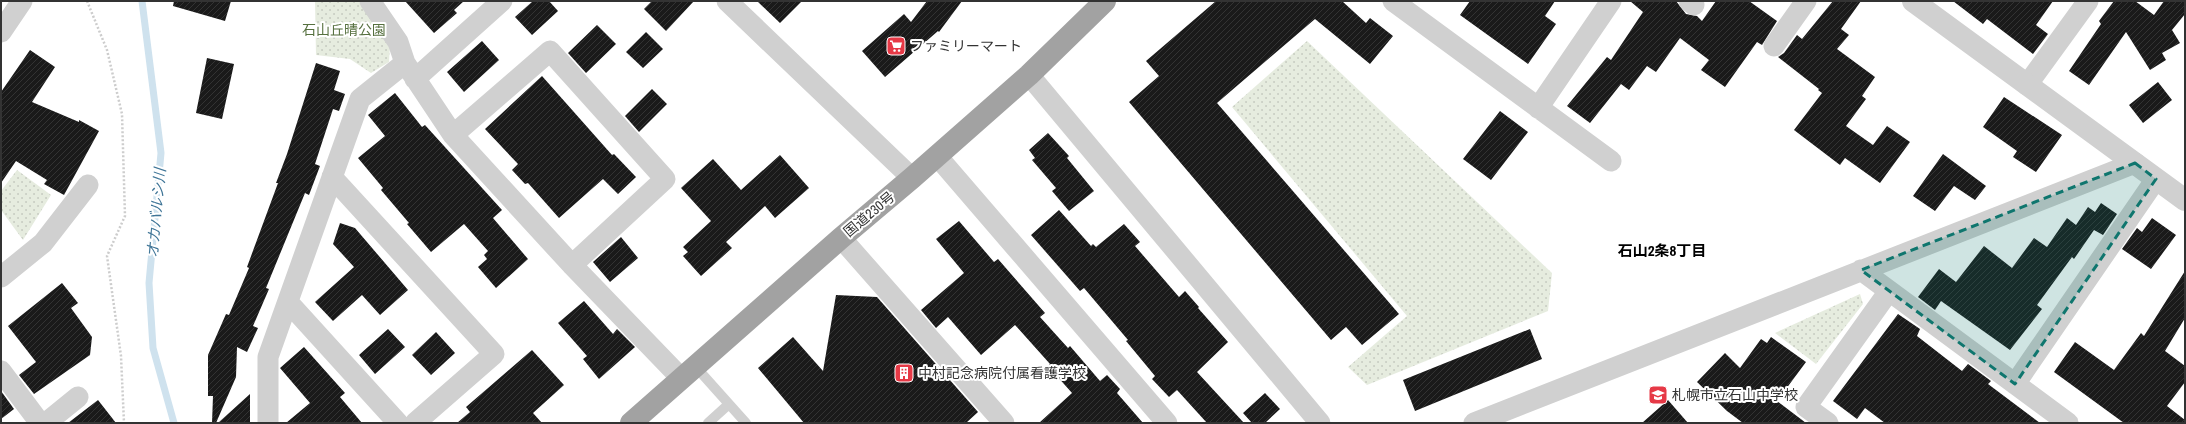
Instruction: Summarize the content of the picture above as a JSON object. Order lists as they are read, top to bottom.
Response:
{
  "streets": {
    "highway": ["国道230号"]
  },
  "districts": ["石山2条8丁目"],
  "water": ["オカバルシ川"],
  "parks": ["石山丘晴公園"],
  "places": {
    "supermarket": ["ファミリーマート"],
    "building": ["中村記念病院付属看護学校"],
    "school or university": ["札幌市立石山中学校"]
  }
}
